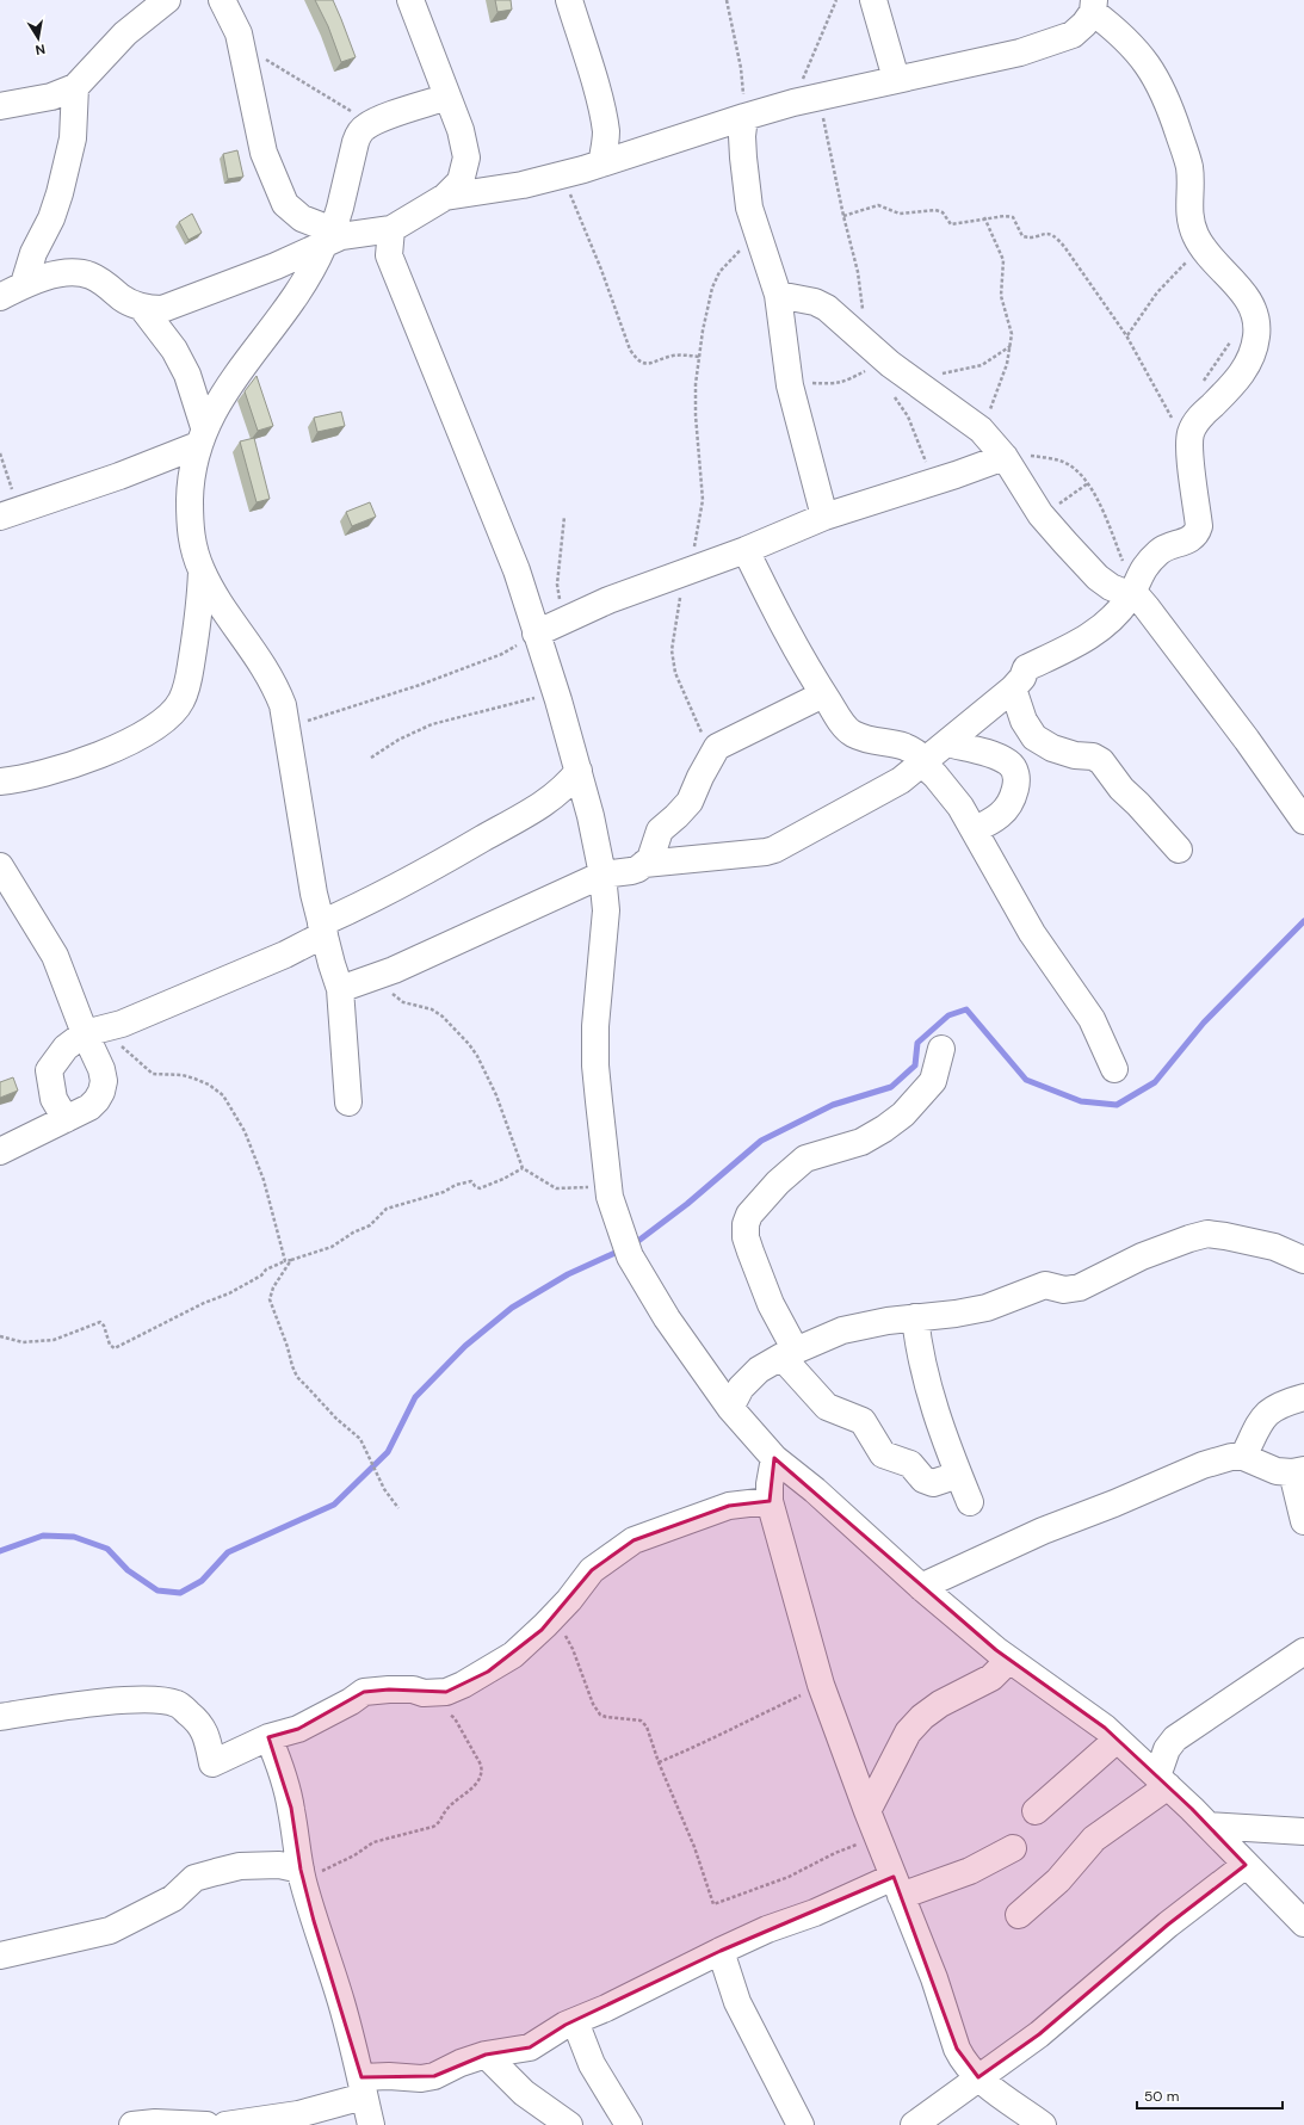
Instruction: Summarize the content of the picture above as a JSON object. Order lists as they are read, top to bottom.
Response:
{
  "scale_bar": "50 m",
  "north": "bottom"
}
